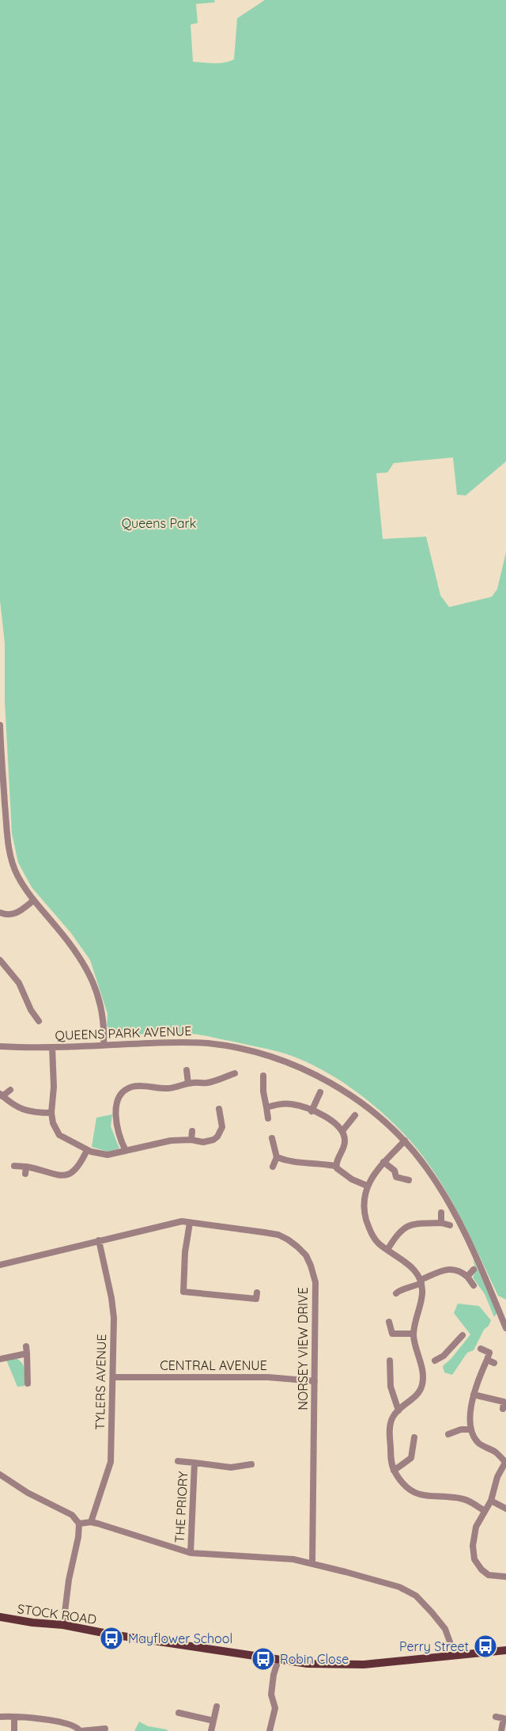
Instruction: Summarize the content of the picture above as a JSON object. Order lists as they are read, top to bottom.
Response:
{
  "streets": {
    "main road": ["STOCK ROAD"],
    "street": [
      "QUEENS PARK AVENUE",
      "NORSEY VIEW DRIVE",
      "CENTRAL AVENUE",
      "TYLERS AVENUE",
      "THE PRIORY"
    ]
  },
  "crossings": [
    ["NORSEY VIEW DRIVE", "CENTRAL AVENUE"],
    ["NORSEY VIEW DRIVE", "TYLERS AVENUE"],
    ["CENTRAL AVENUE", "TYLERS AVENUE"]
  ],
  "parks": ["Queens Park"],
  "places": {
    "bus stop": ["Mayflower School", "Perry Street", "Robin Close"]
  }
}
